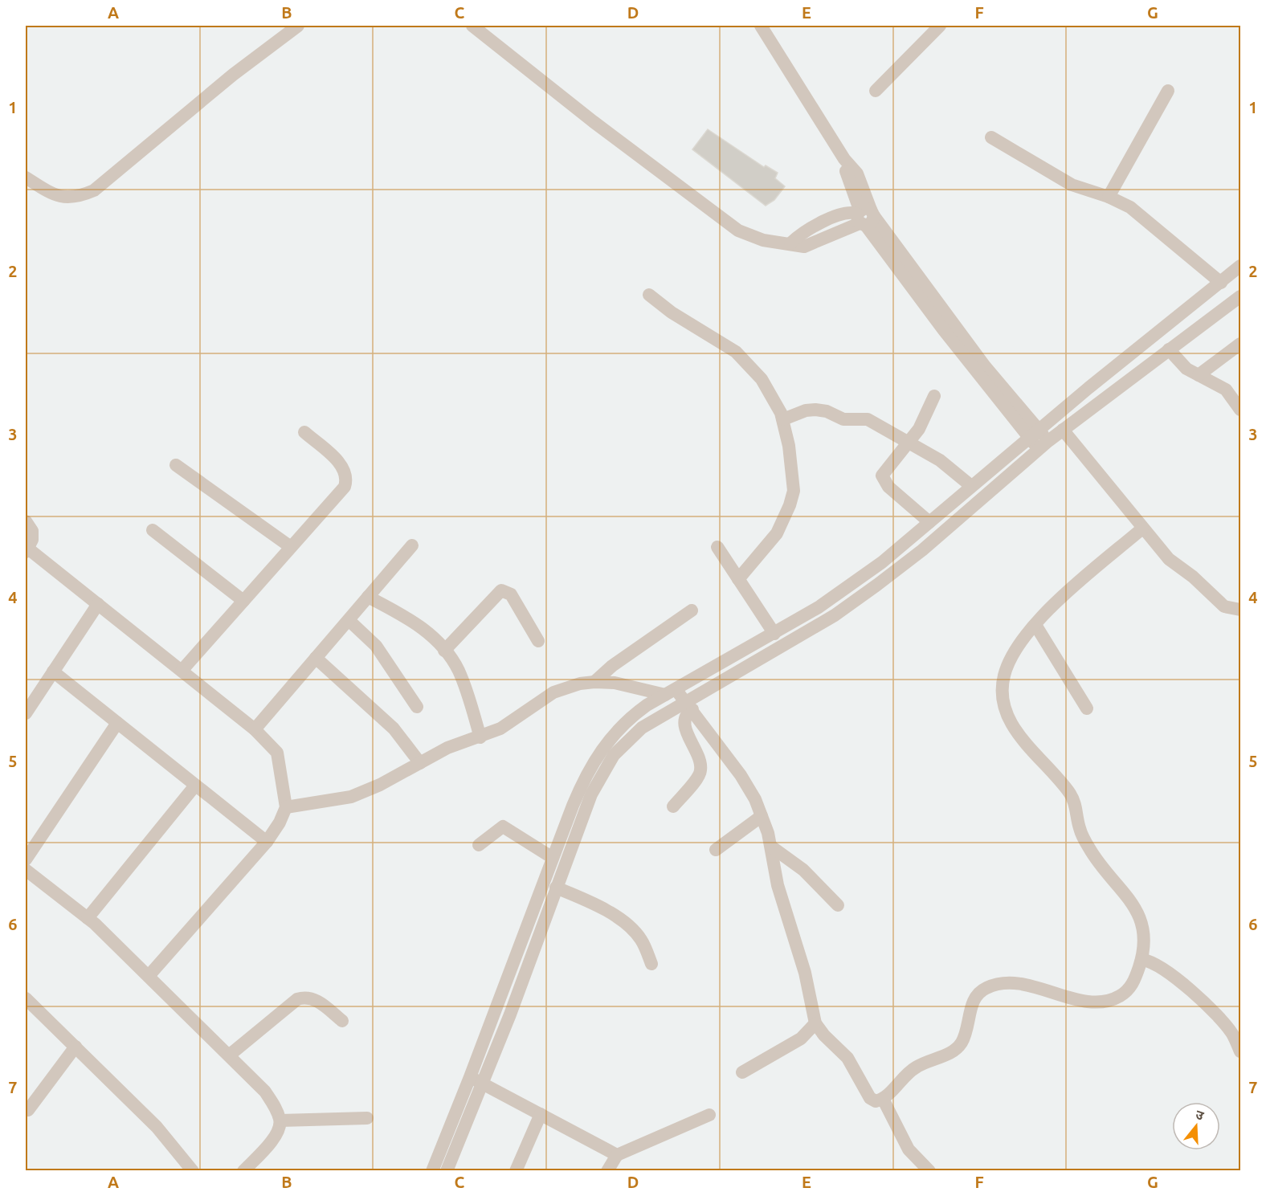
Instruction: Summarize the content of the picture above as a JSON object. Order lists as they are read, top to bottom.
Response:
{
  "north": "top",
  "grid": {
    "columns": [
      "A",
      "B",
      "C",
      "D",
      "E",
      "F",
      "G"
    ],
    "rows": [
      "1",
      "2",
      "3",
      "4",
      "5",
      "6",
      "7"
    ]
  }
}
